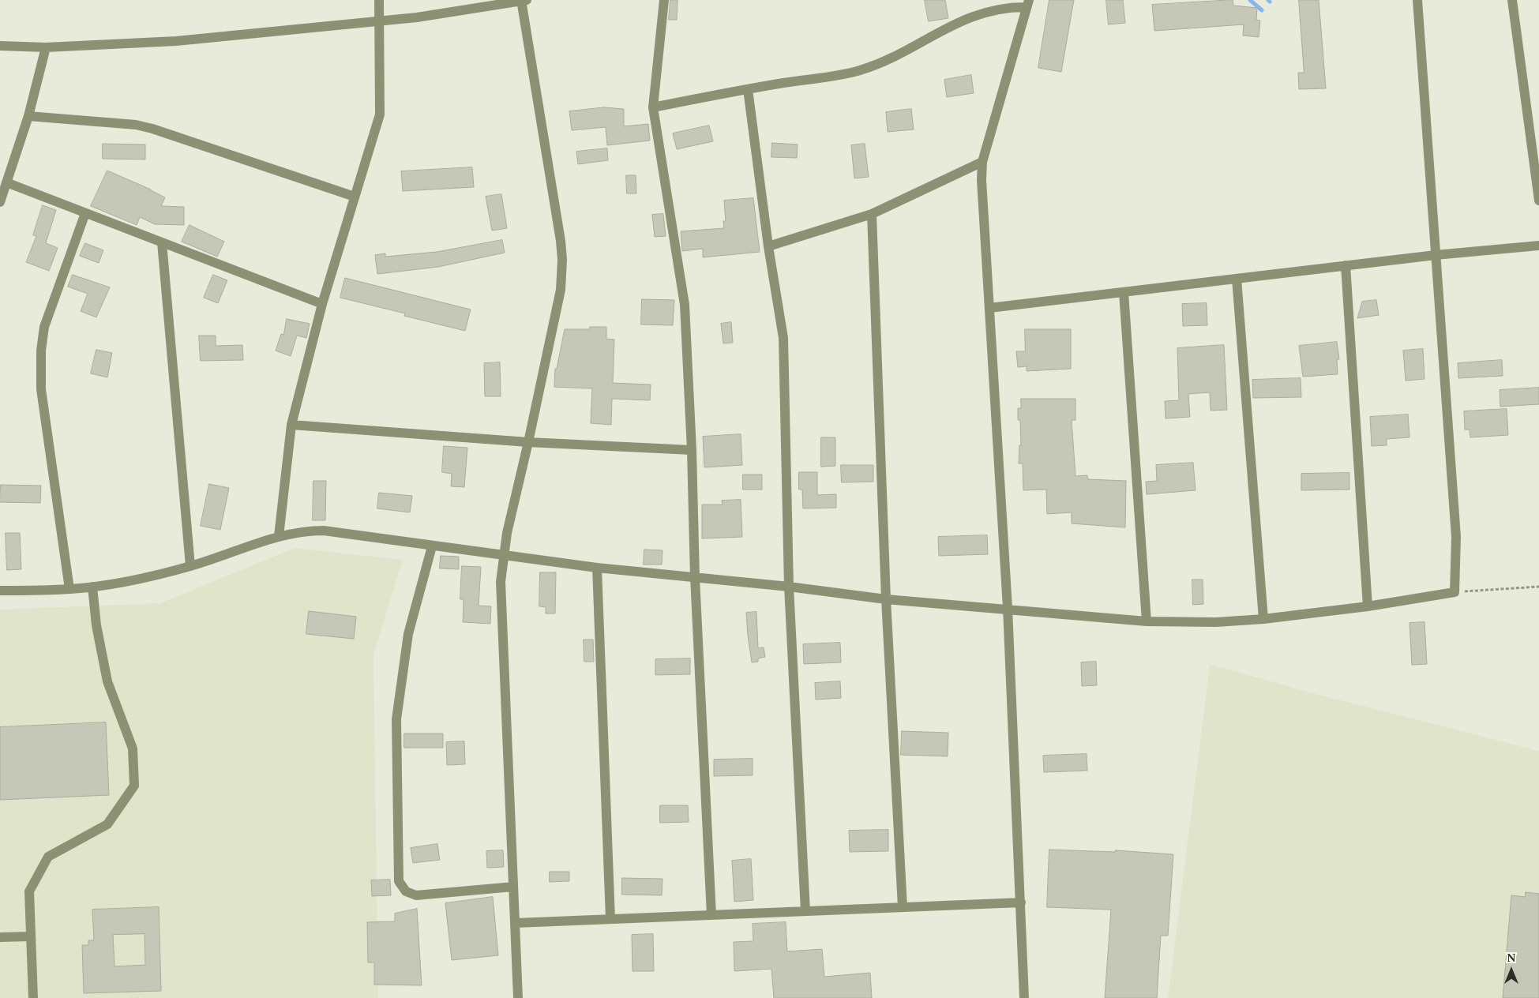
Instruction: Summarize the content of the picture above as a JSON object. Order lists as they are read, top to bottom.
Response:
{
  "north": "top"
}
